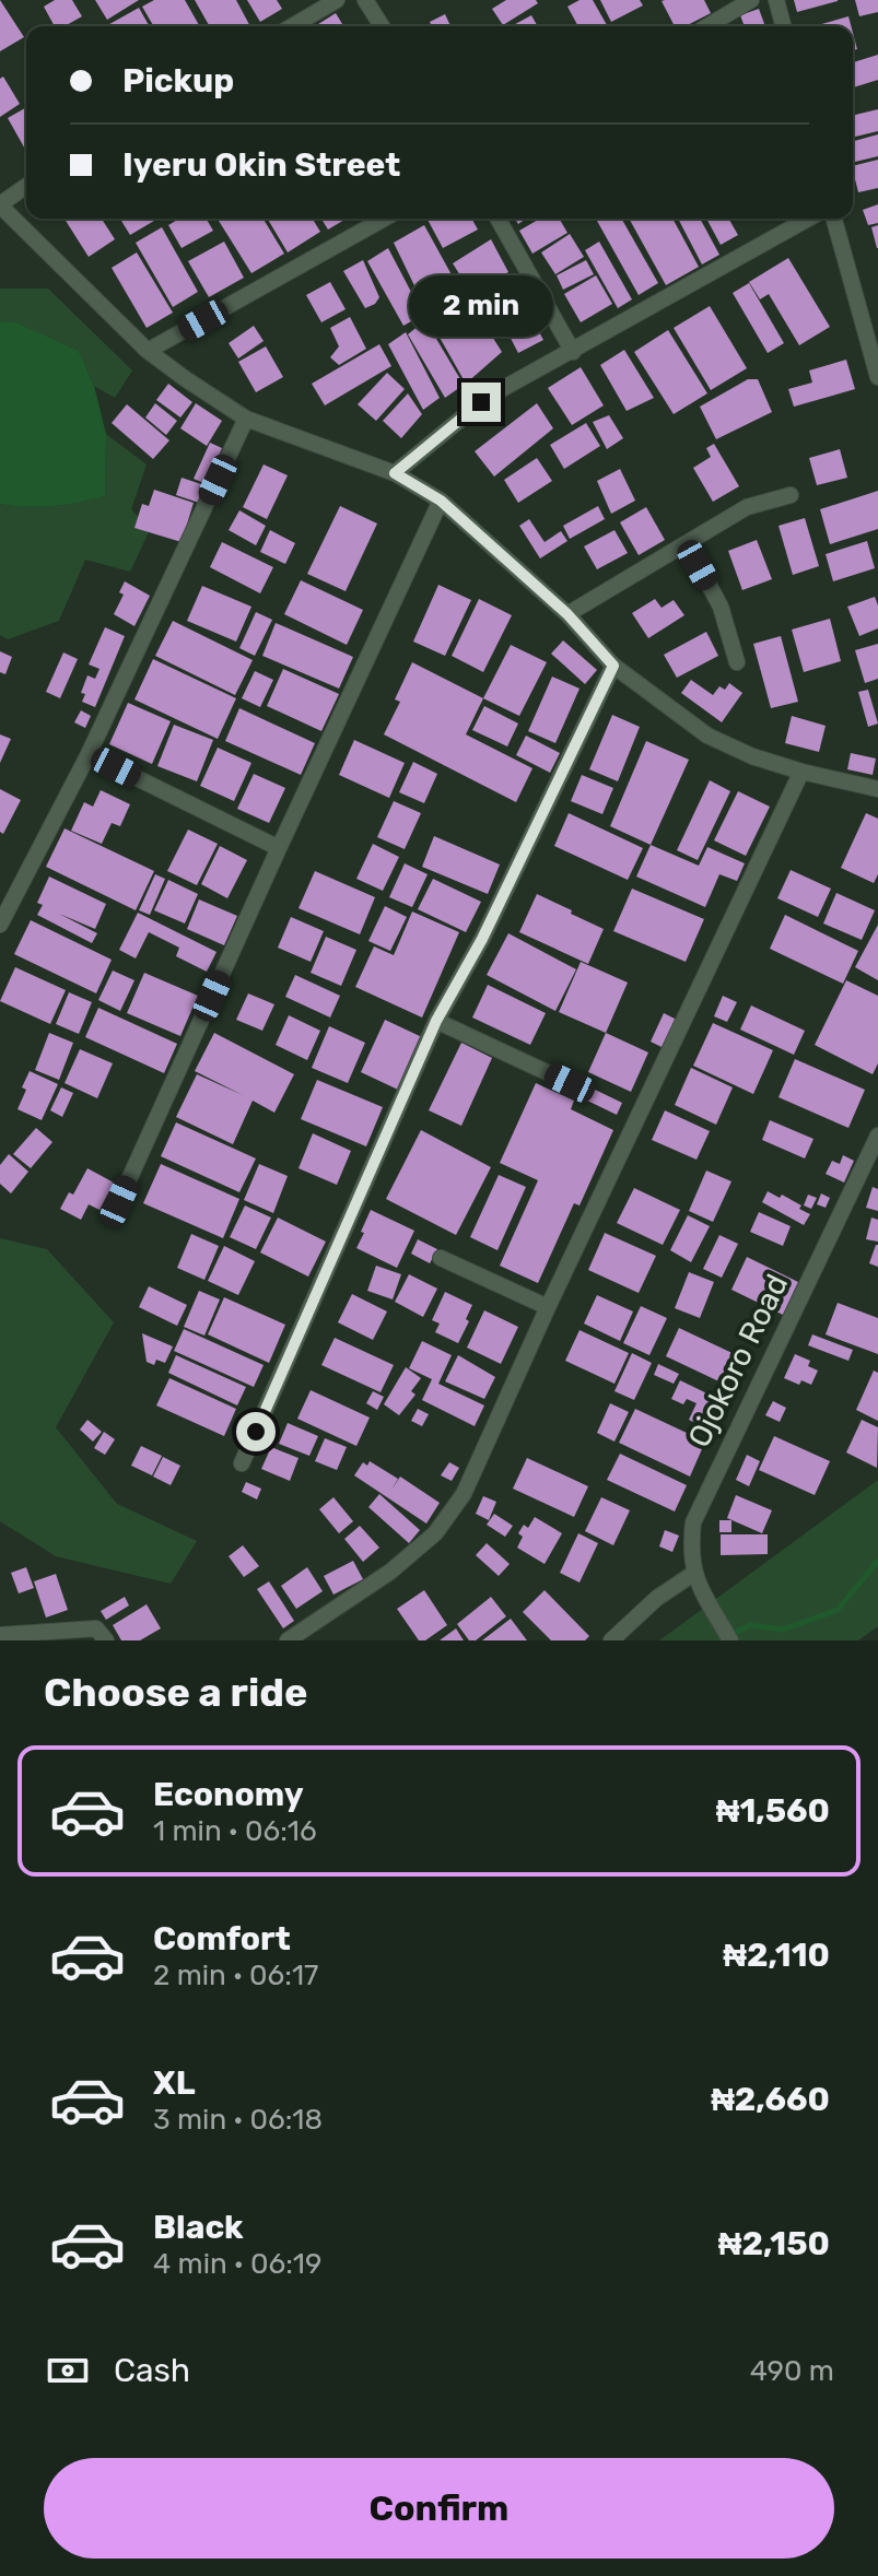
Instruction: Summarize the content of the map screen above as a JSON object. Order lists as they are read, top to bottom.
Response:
{
  "streets": {
    "street": ["Ojokoro Road"]
  },
  "page": {
    "banner": ["Pickup", "Iyeru Okin Street"],
    "bubble": "2 min",
    "heading": "Choose a ride",
    "list": [
      {
        "name": "Economy",
        "note": "1 min · 06:16",
        "value": "₦1,560"
      },
      {
        "name": "Comfort",
        "note": "2 min · 06:17",
        "value": "₦2,110"
      },
      {
        "name": "XL",
        "note": "3 min · 06:18",
        "value": "₦2,660"
      },
      {
        "name": "Black",
        "note": "4 min · 06:19",
        "value": "₦2,150"
      }
    ],
    "pay": ["Cash", "490 m"],
    "buttons": "Confirm"
  }
}
